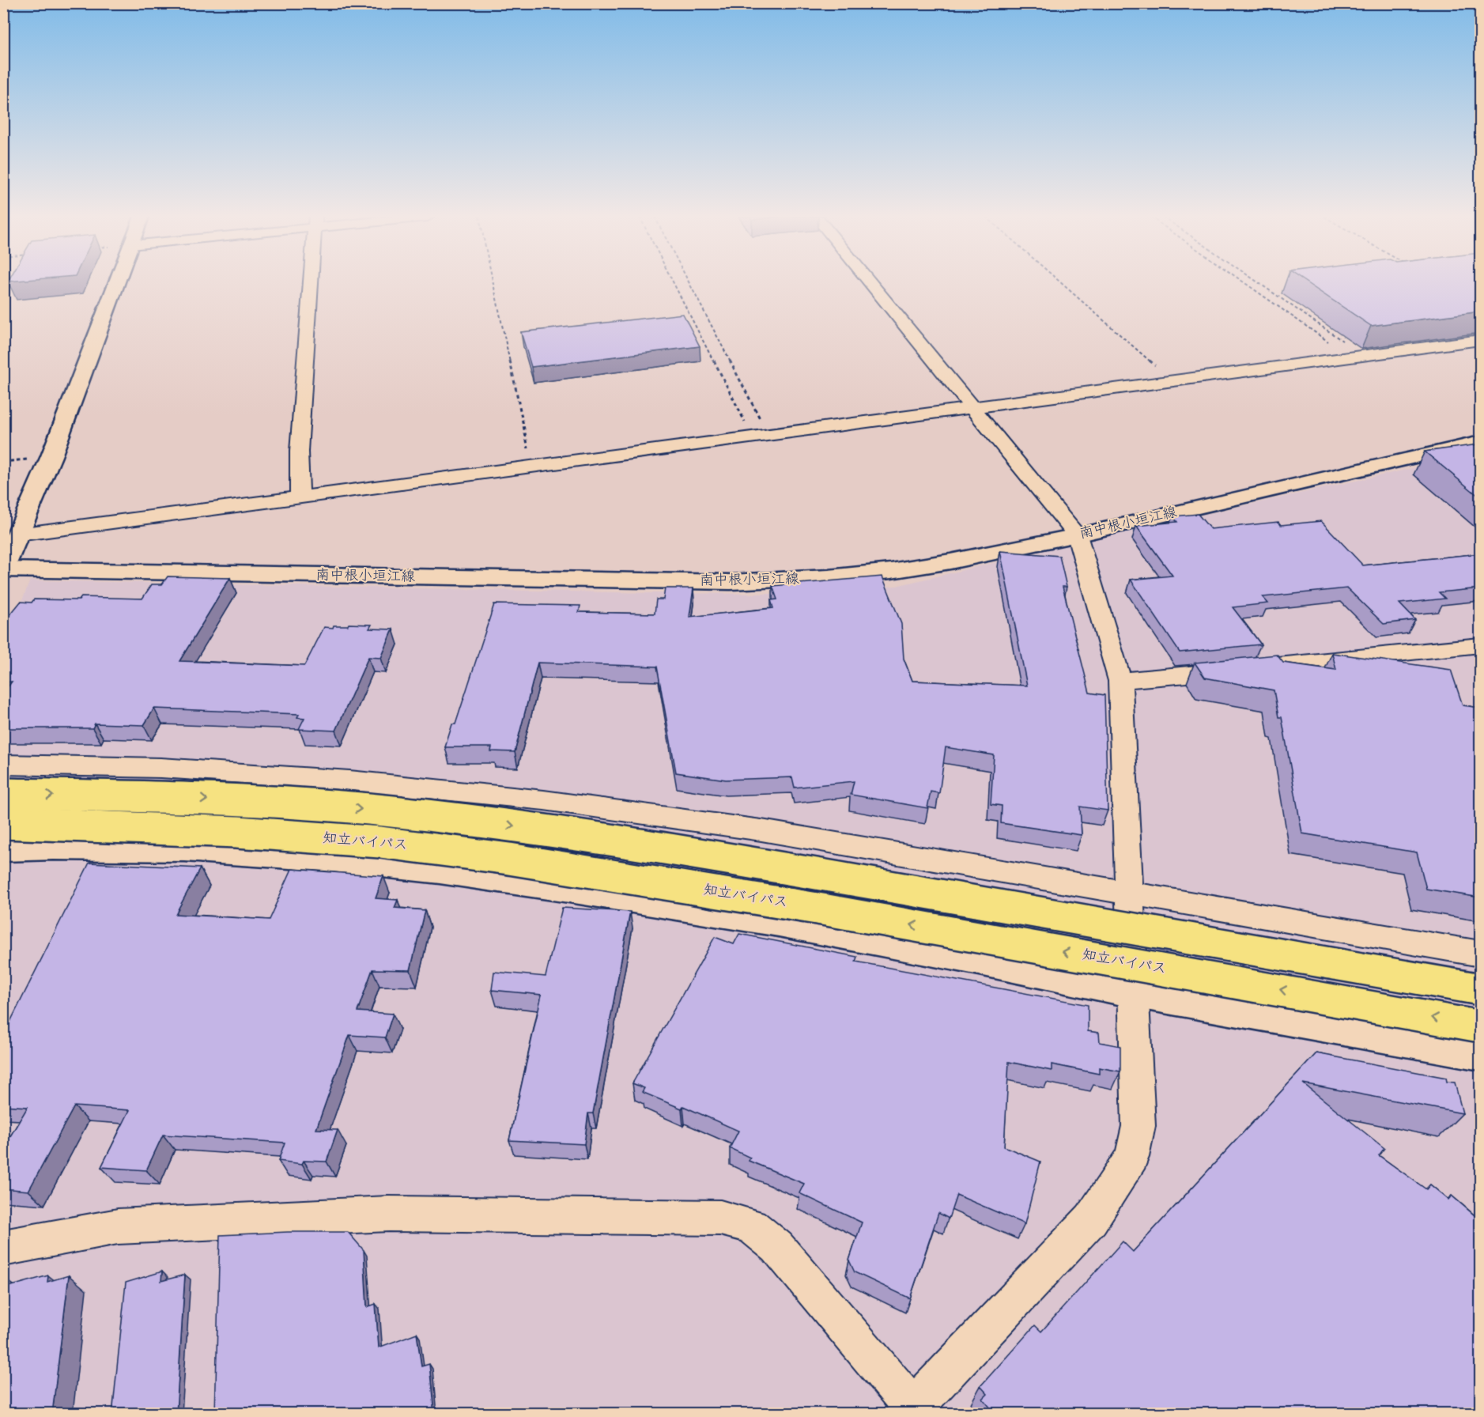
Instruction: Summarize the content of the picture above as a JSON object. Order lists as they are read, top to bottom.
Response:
{
  "streets": {
    "highway": ["知立バイパス"],
    "street": ["南中根小垣江線"]
  }
}
